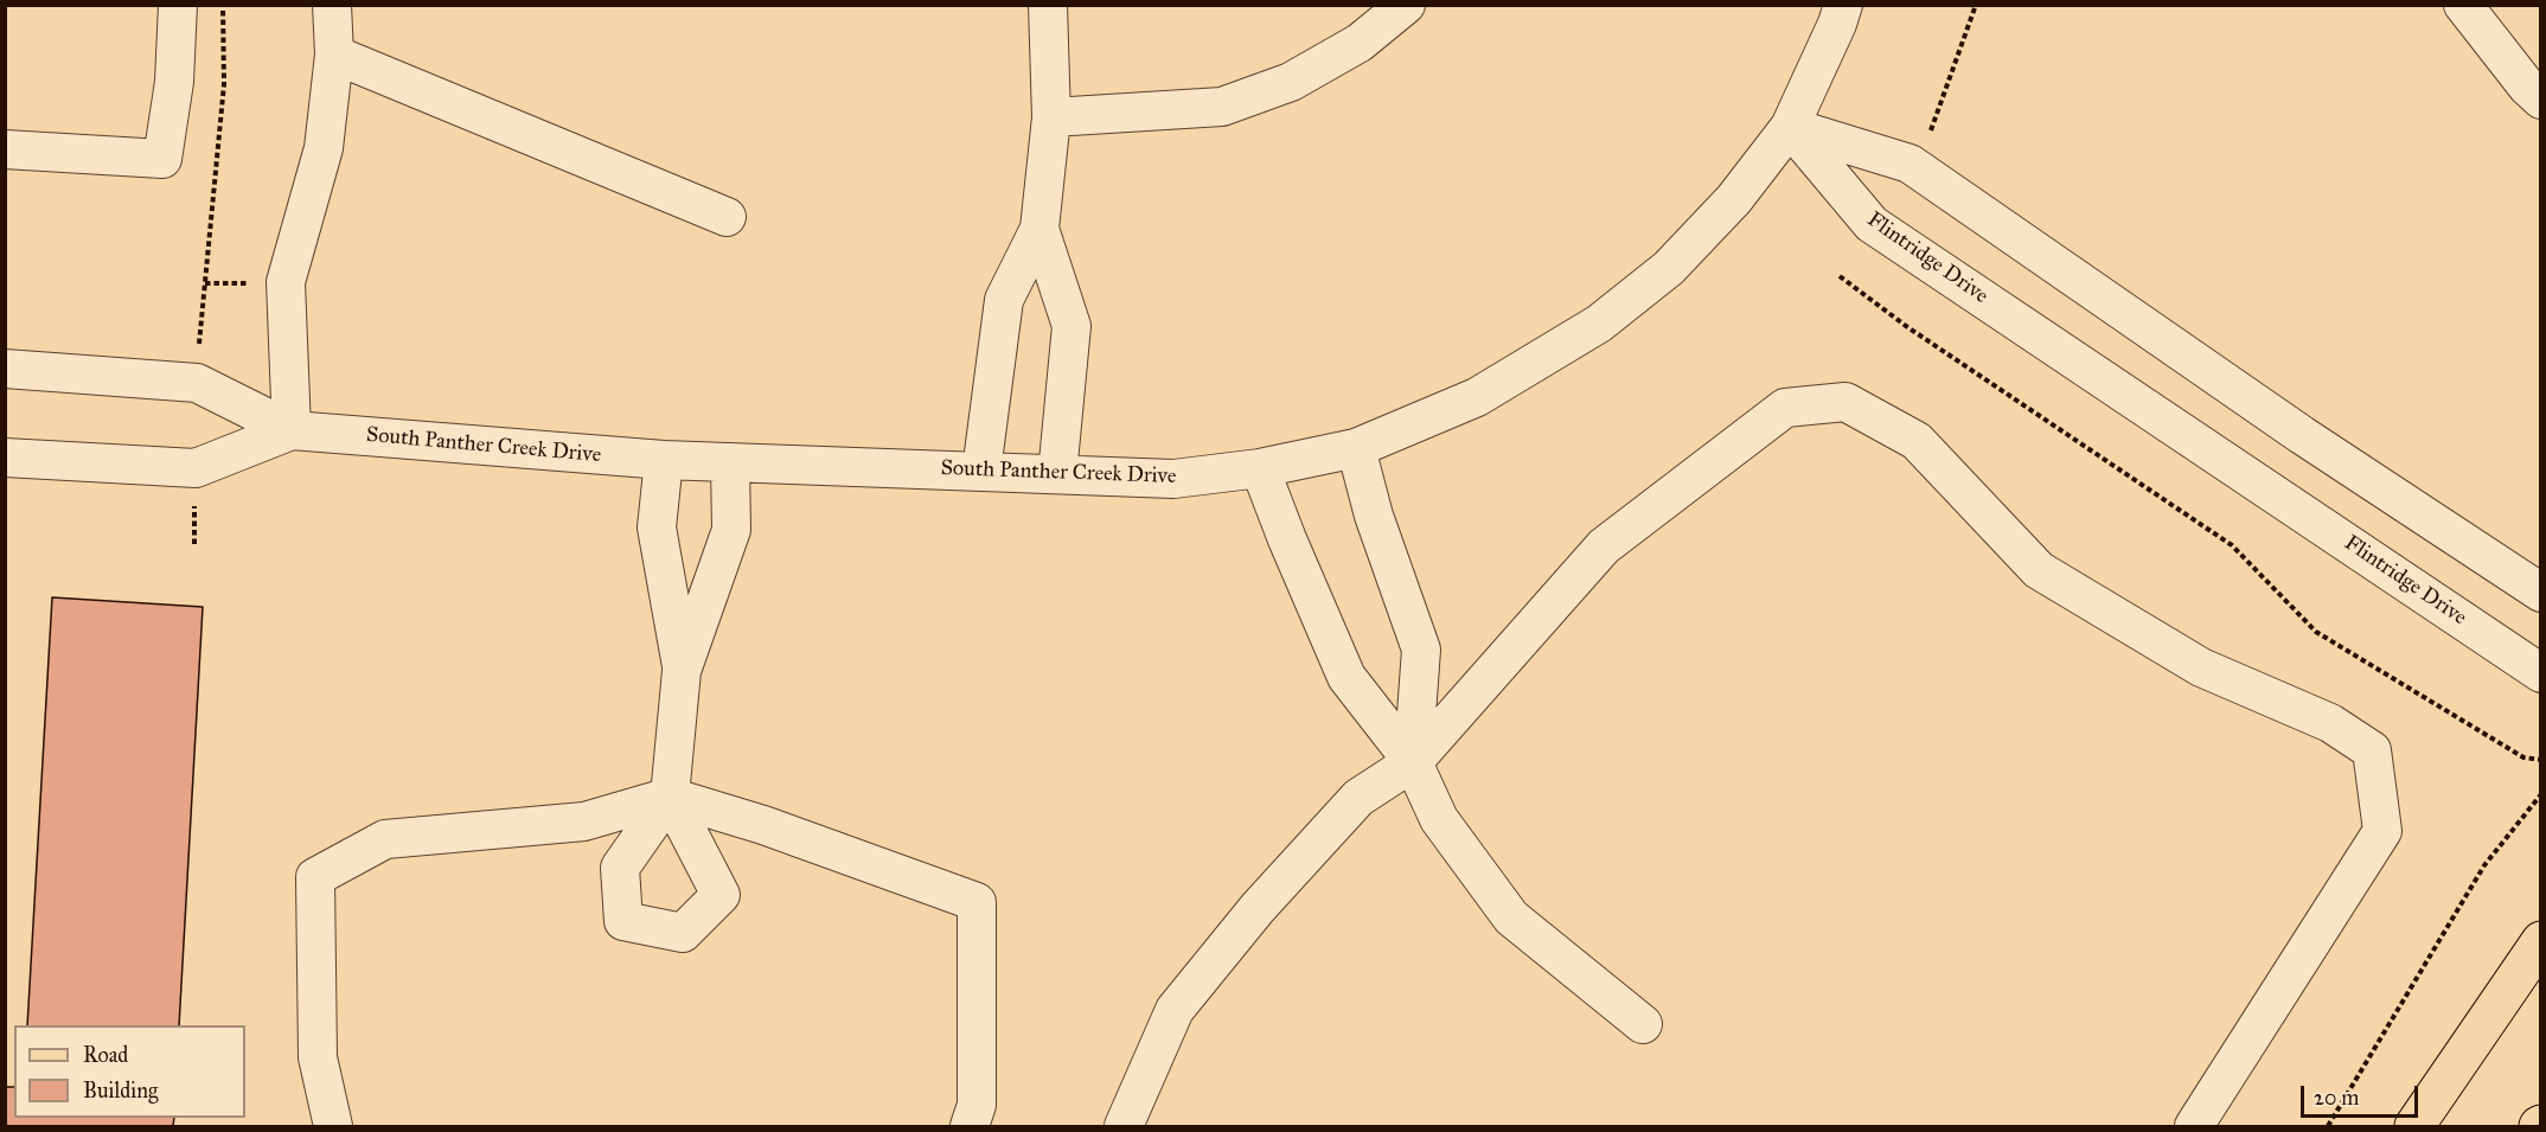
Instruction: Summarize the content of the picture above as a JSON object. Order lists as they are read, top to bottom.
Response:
{
  "streets": {
    "street": ["Flintridge Drive", "South Panther Creek Drive"]
  },
  "crossings": [
    ["Flintridge Drive", "South Panther Creek Drive"]
  ],
  "legend": ["Road", "Building"],
  "scale_bar": "20 m"
}
